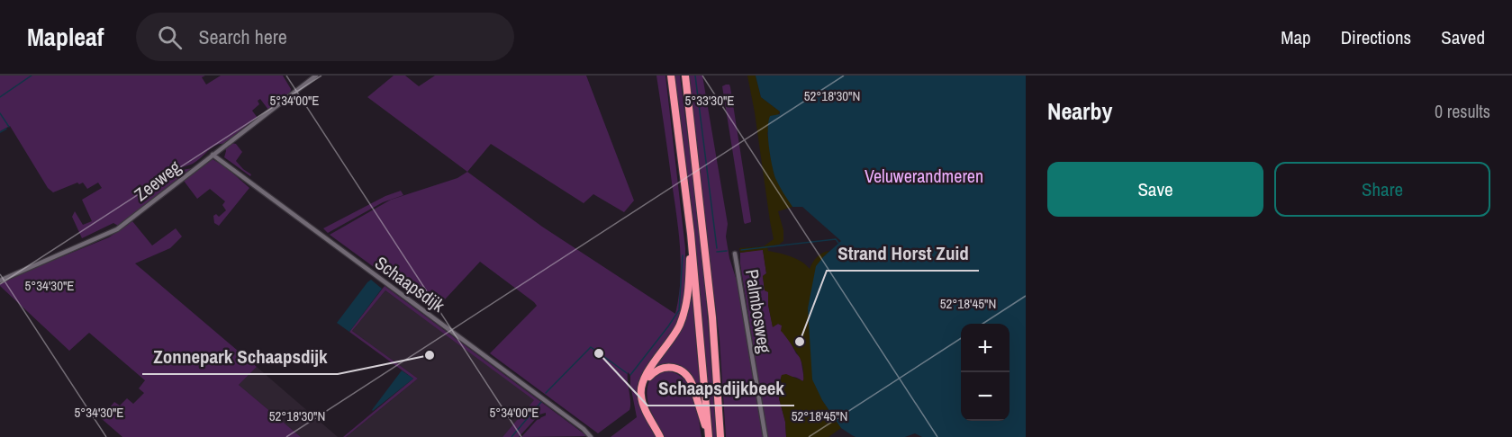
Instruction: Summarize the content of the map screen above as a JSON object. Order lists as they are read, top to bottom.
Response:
{
  "streets": {
    "street": ["Zeeweg", "Schaapsdijk", "Palmbosweg"]
  },
  "crossings": [
    ["Zeeweg", "Schaapsdijk"]
  ],
  "parks": ["Veluwerandmeren"],
  "places": ["Strand Horst Zuid", "Schaapsdijkbeek", "Zonnepark Schaapsdijk"],
  "page": {
    "header": "Mapleaf",
    "search": "Search here",
    "nav": ["Map", "Directions", "Saved"],
    "heading": ["Nearby", "0 results"],
    "buttons": ["Save", "Share"],
    "map_buttons": ["+", "−"]
  },
  "coordinates": [
    "52°18'30\"N",
    "5°34'00\"E",
    "5°33'30\"E",
    "5°34'30\"E",
    "52°18'45\"N"
  ]
}
